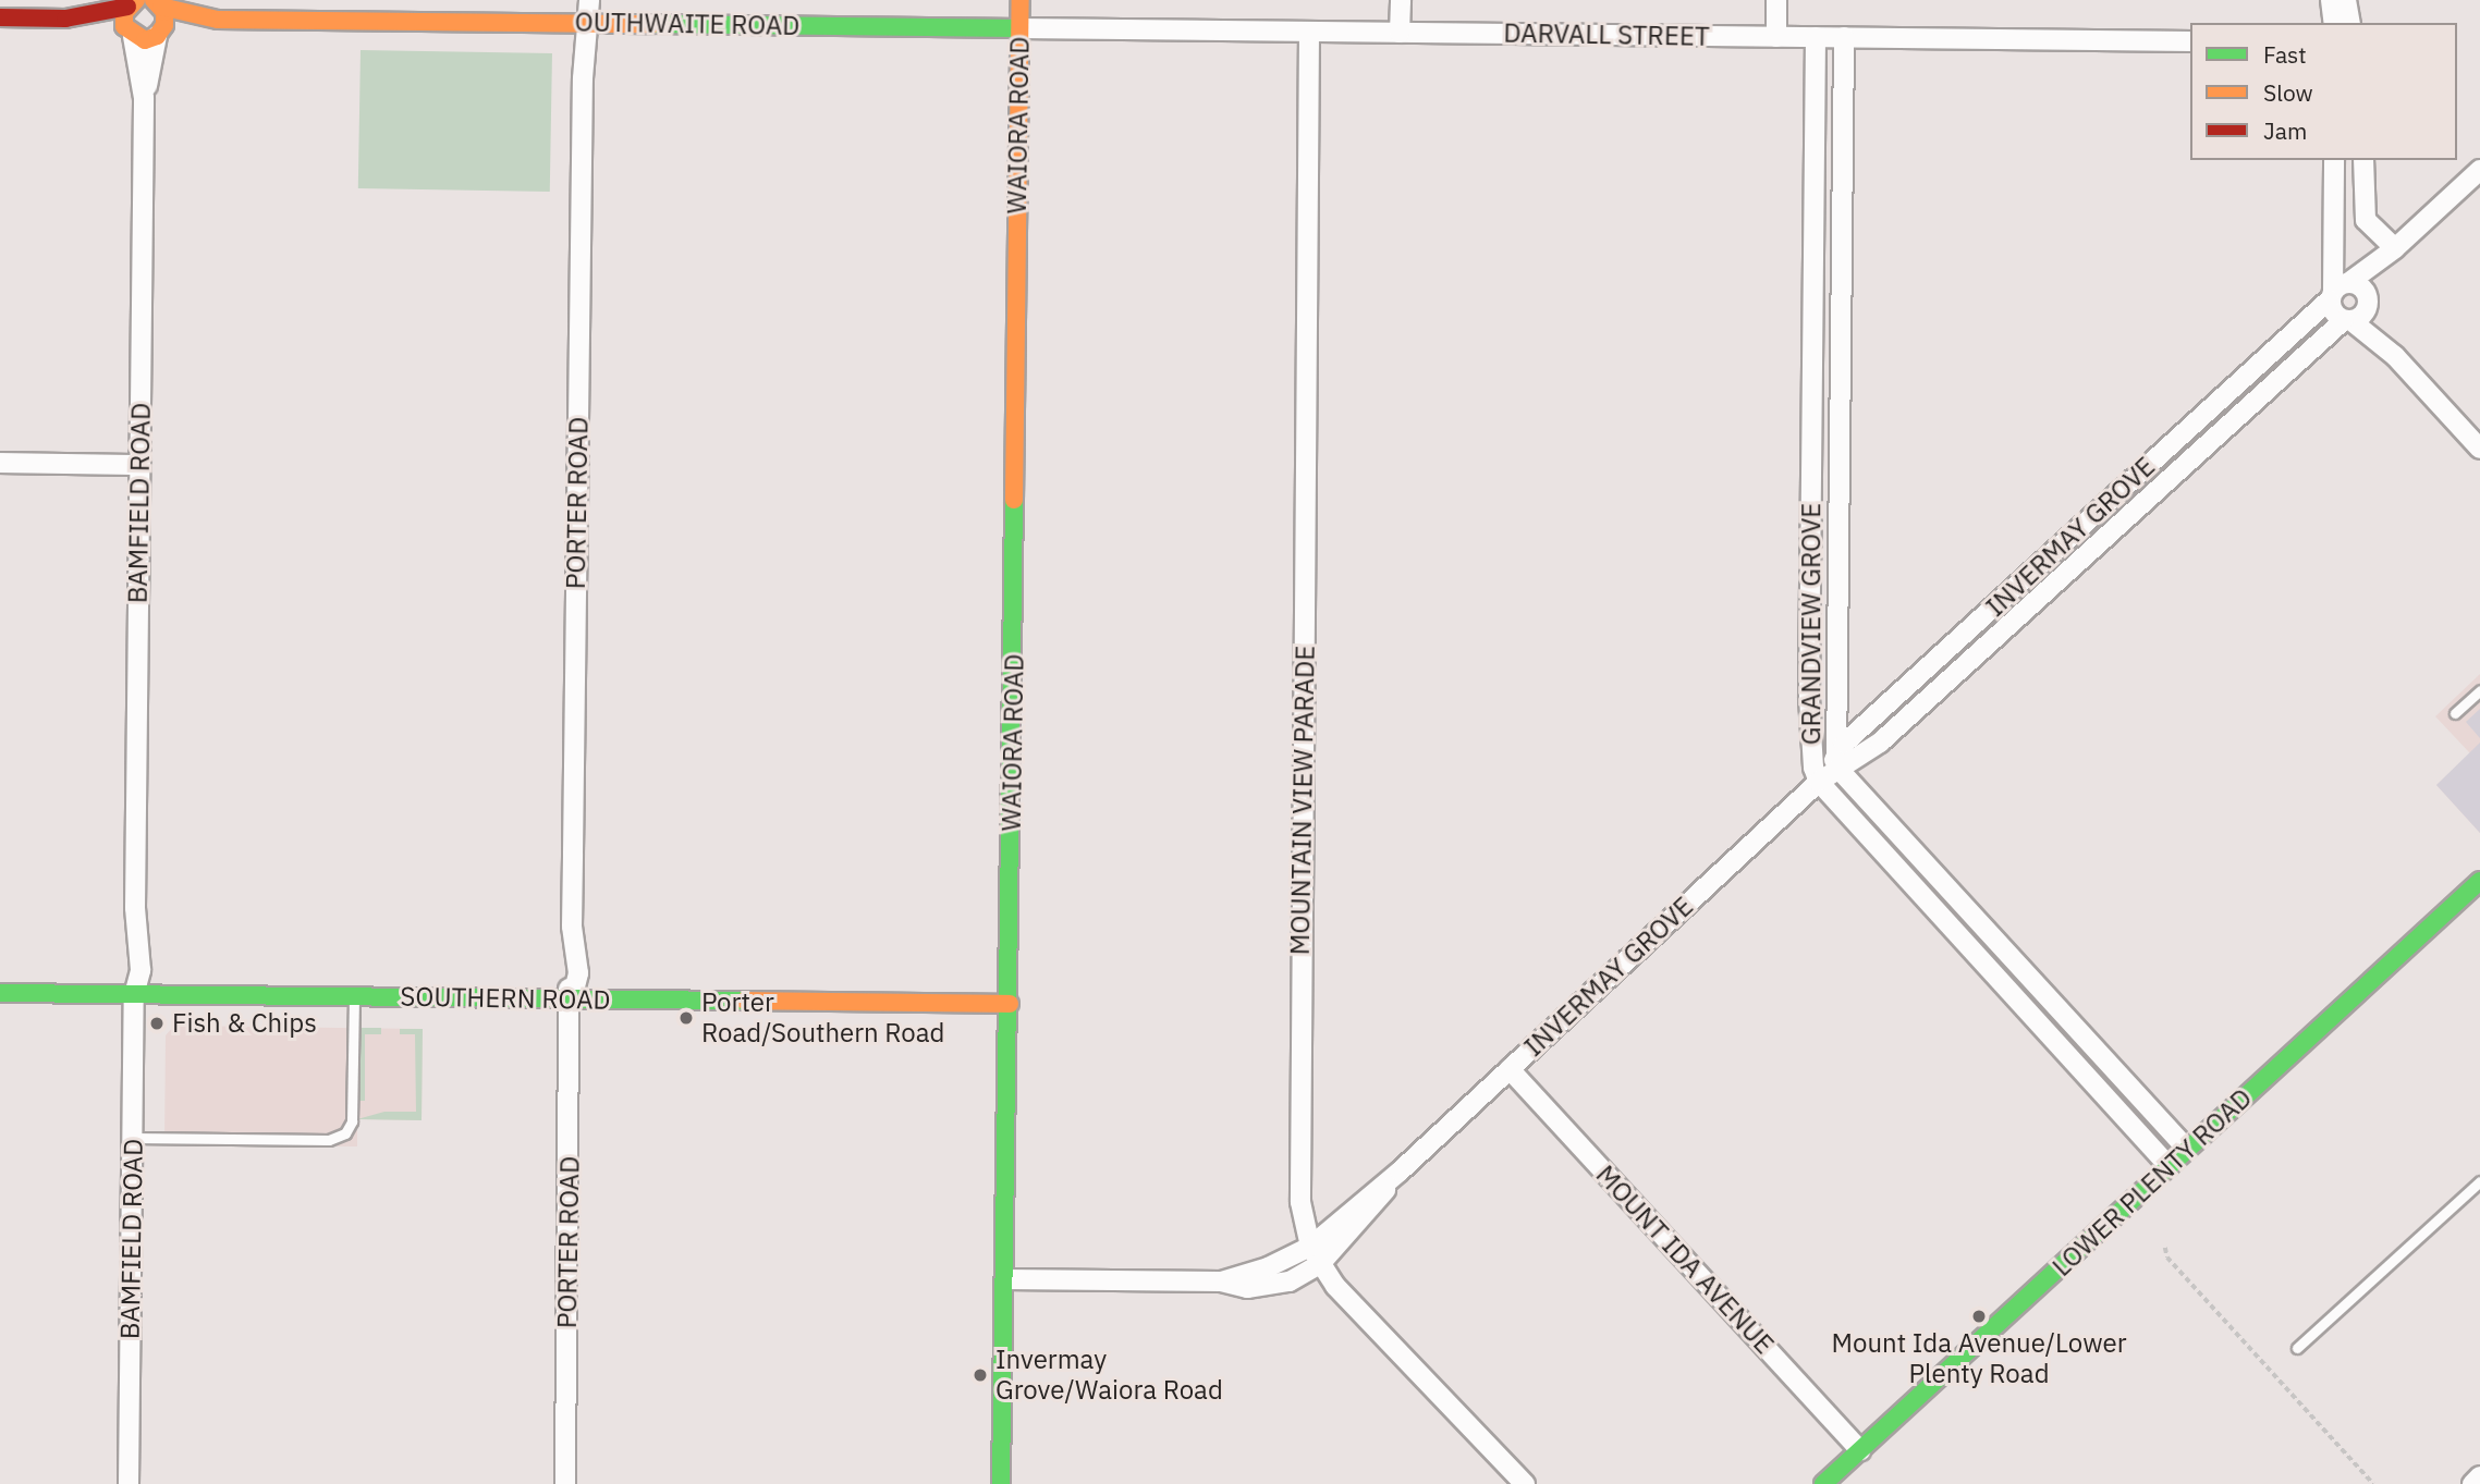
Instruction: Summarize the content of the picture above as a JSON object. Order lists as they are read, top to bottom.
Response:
{
  "streets": {
    "main road": [
      "OUTHWAITE ROAD",
      "WAIORA ROAD",
      "SOUTHERN ROAD",
      "LOWER PLENTY ROAD"
    ],
    "street": [
      "DARVALL STREET",
      "BAMFIELD ROAD",
      "PORTER ROAD",
      "INVERMAY GROVE",
      "GRANDVIEW GROVE",
      "MOUNTAIN VIEW PARADE",
      "MOUNT IDA AVENUE"
    ]
  },
  "crossings": [
    ["OUTHWAITE ROAD", "DARVALL STREET"],
    ["OUTHWAITE ROAD", "WAIORA ROAD"],
    ["OUTHWAITE ROAD", "BAMFIELD ROAD"],
    ["OUTHWAITE ROAD", "PORTER ROAD"],
    ["DARVALL STREET", "WAIORA ROAD"],
    ["DARVALL STREET", "GRANDVIEW GROVE"],
    ["DARVALL STREET", "MOUNTAIN VIEW PARADE"],
    ["WAIORA ROAD", "INVERMAY GROVE"],
    ["WAIORA ROAD", "SOUTHERN ROAD"],
    ["BAMFIELD ROAD", "SOUTHERN ROAD"],
    ["PORTER ROAD", "SOUTHERN ROAD"],
    ["INVERMAY GROVE", "GRANDVIEW GROVE"],
    ["INVERMAY GROVE", "MOUNTAIN VIEW PARADE"],
    ["INVERMAY GROVE", "MOUNT IDA AVENUE"],
    ["GRANDVIEW GROVE", "LOWER PLENTY ROAD"],
    ["LOWER PLENTY ROAD", "MOUNT IDA AVENUE"]
  ],
  "places": [
    "Porter Road/Southern Road",
    "Fish & Chips",
    "Mount Ida Avenue/Lower Plenty Road",
    "Invermay Grove/Waiora Road"
  ],
  "legend": ["Fast", "Slow", "Jam"]
}
